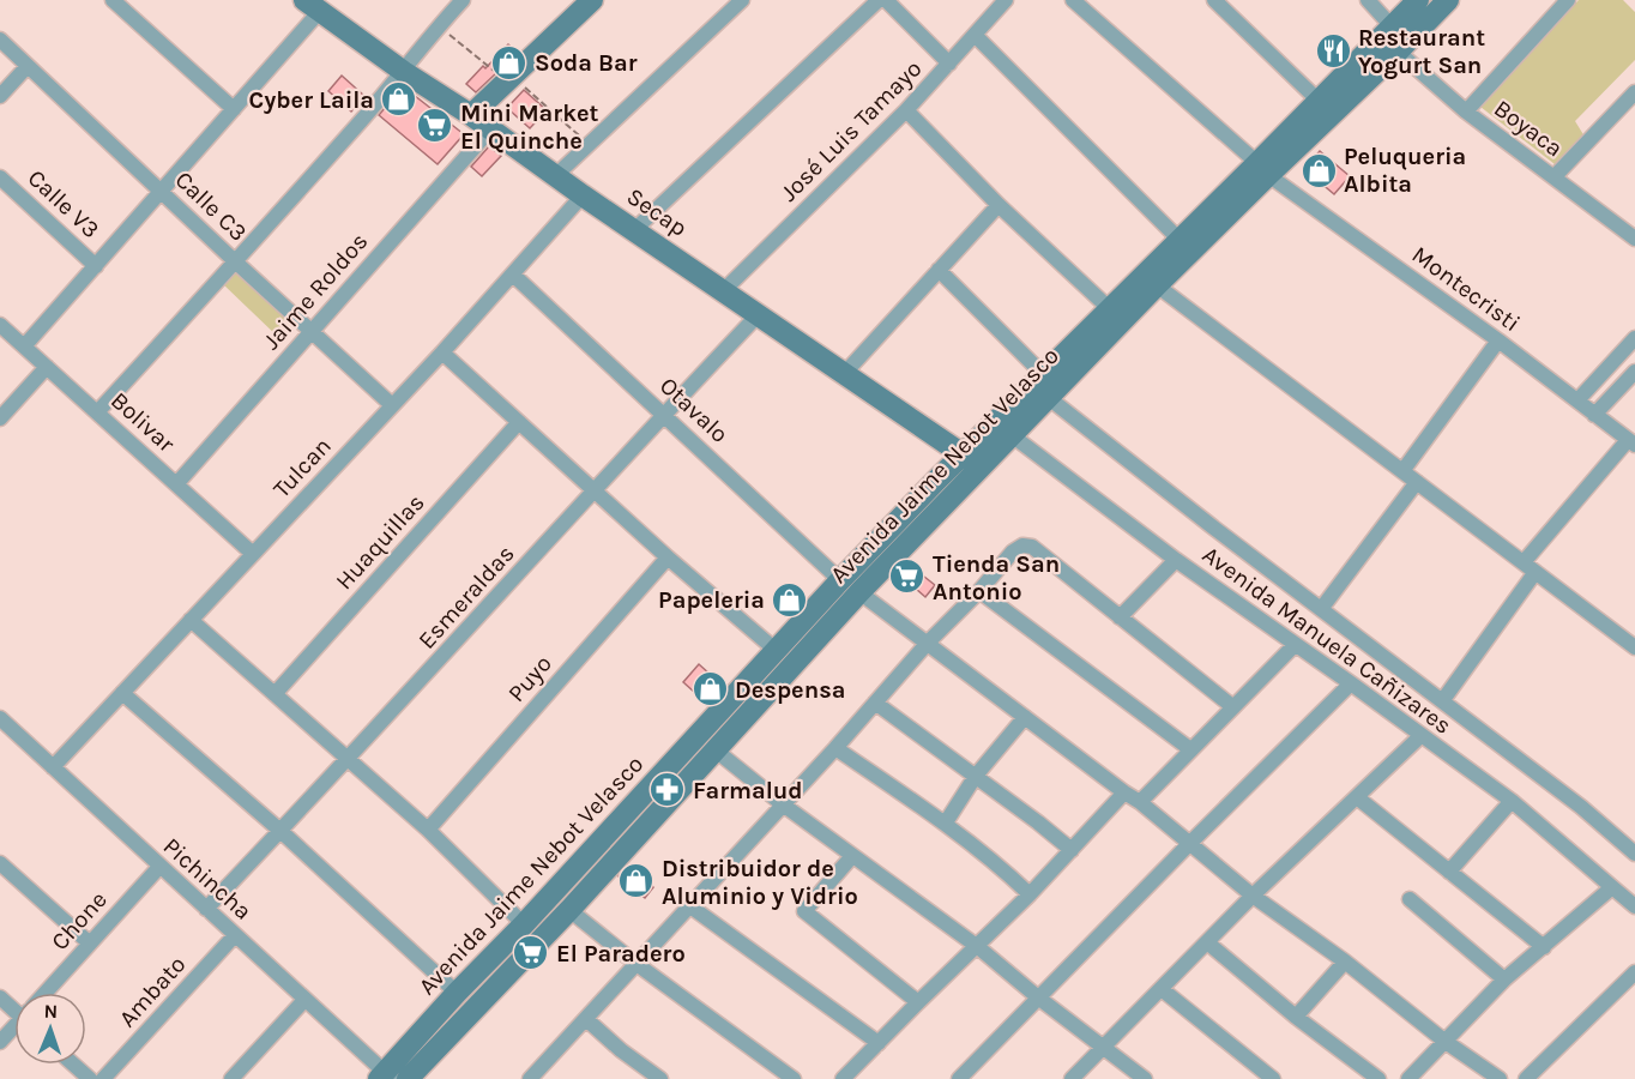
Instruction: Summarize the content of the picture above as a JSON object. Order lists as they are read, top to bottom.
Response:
{
  "streets": {
    "main road": ["Secap", "Avenida Jaime Nebot Velasco"],
    "street": [
      "Boyaca",
      "José Luis Tamayo",
      "Calle V3",
      "Calle C3",
      "Montecristi",
      "Jaime Roldos",
      "Otavalo",
      "Bolivar",
      "Tulcan",
      "Huaquillas",
      "Esmeraldas",
      "Avenida Manuela Cañizares",
      "Puyo",
      "Pichincha",
      "Chone",
      "Ambato"
    ]
  },
  "crossings": [
    ["Boyaca", "Avenida Jaime Nebot Velasco"],
    ["José Luis Tamayo", "Secap"],
    ["Calle C3", "Jaime Roldos"],
    ["Calle C3", "Tulcan"],
    ["Secap", "Jaime Roldos"],
    ["Secap", "Avenida Jaime Nebot Velasco"],
    ["Secap", "Tulcan"],
    ["Secap", "Esmeraldas"],
    ["Montecristi", "Avenida Jaime Nebot Velasco"],
    ["Jaime Roldos", "Bolivar"],
    ["Otavalo", "Avenida Jaime Nebot Velasco"],
    ["Otavalo", "Tulcan"],
    ["Otavalo", "Esmeraldas"],
    ["Bolivar", "Tulcan"],
    ["Avenida Jaime Nebot Velasco", "Avenida Manuela Cañizares"],
    ["Avenida Jaime Nebot Velasco", "Pichincha"],
    ["Tulcan", "Pichincha"],
    ["Esmeraldas", "Pichincha"],
    ["Pichincha", "Chone"],
    ["Pichincha", "Ambato"]
  ],
  "places": {
    "restaurant": ["Restaurant Yogurt San"],
    "shop": [
      "Soda Bar",
      "Cyber Laila",
      "Peluqueria Albita",
      "Papeleria",
      "Despensa",
      "Distribuidor de Aluminio y Vidrio"
    ],
    "supermarket": ["Mini Market El Quinche", "Tienda San Antonio", "El Paradero"],
    "pharmacy": ["Farmalud"]
  },
  "north": "top"
}
